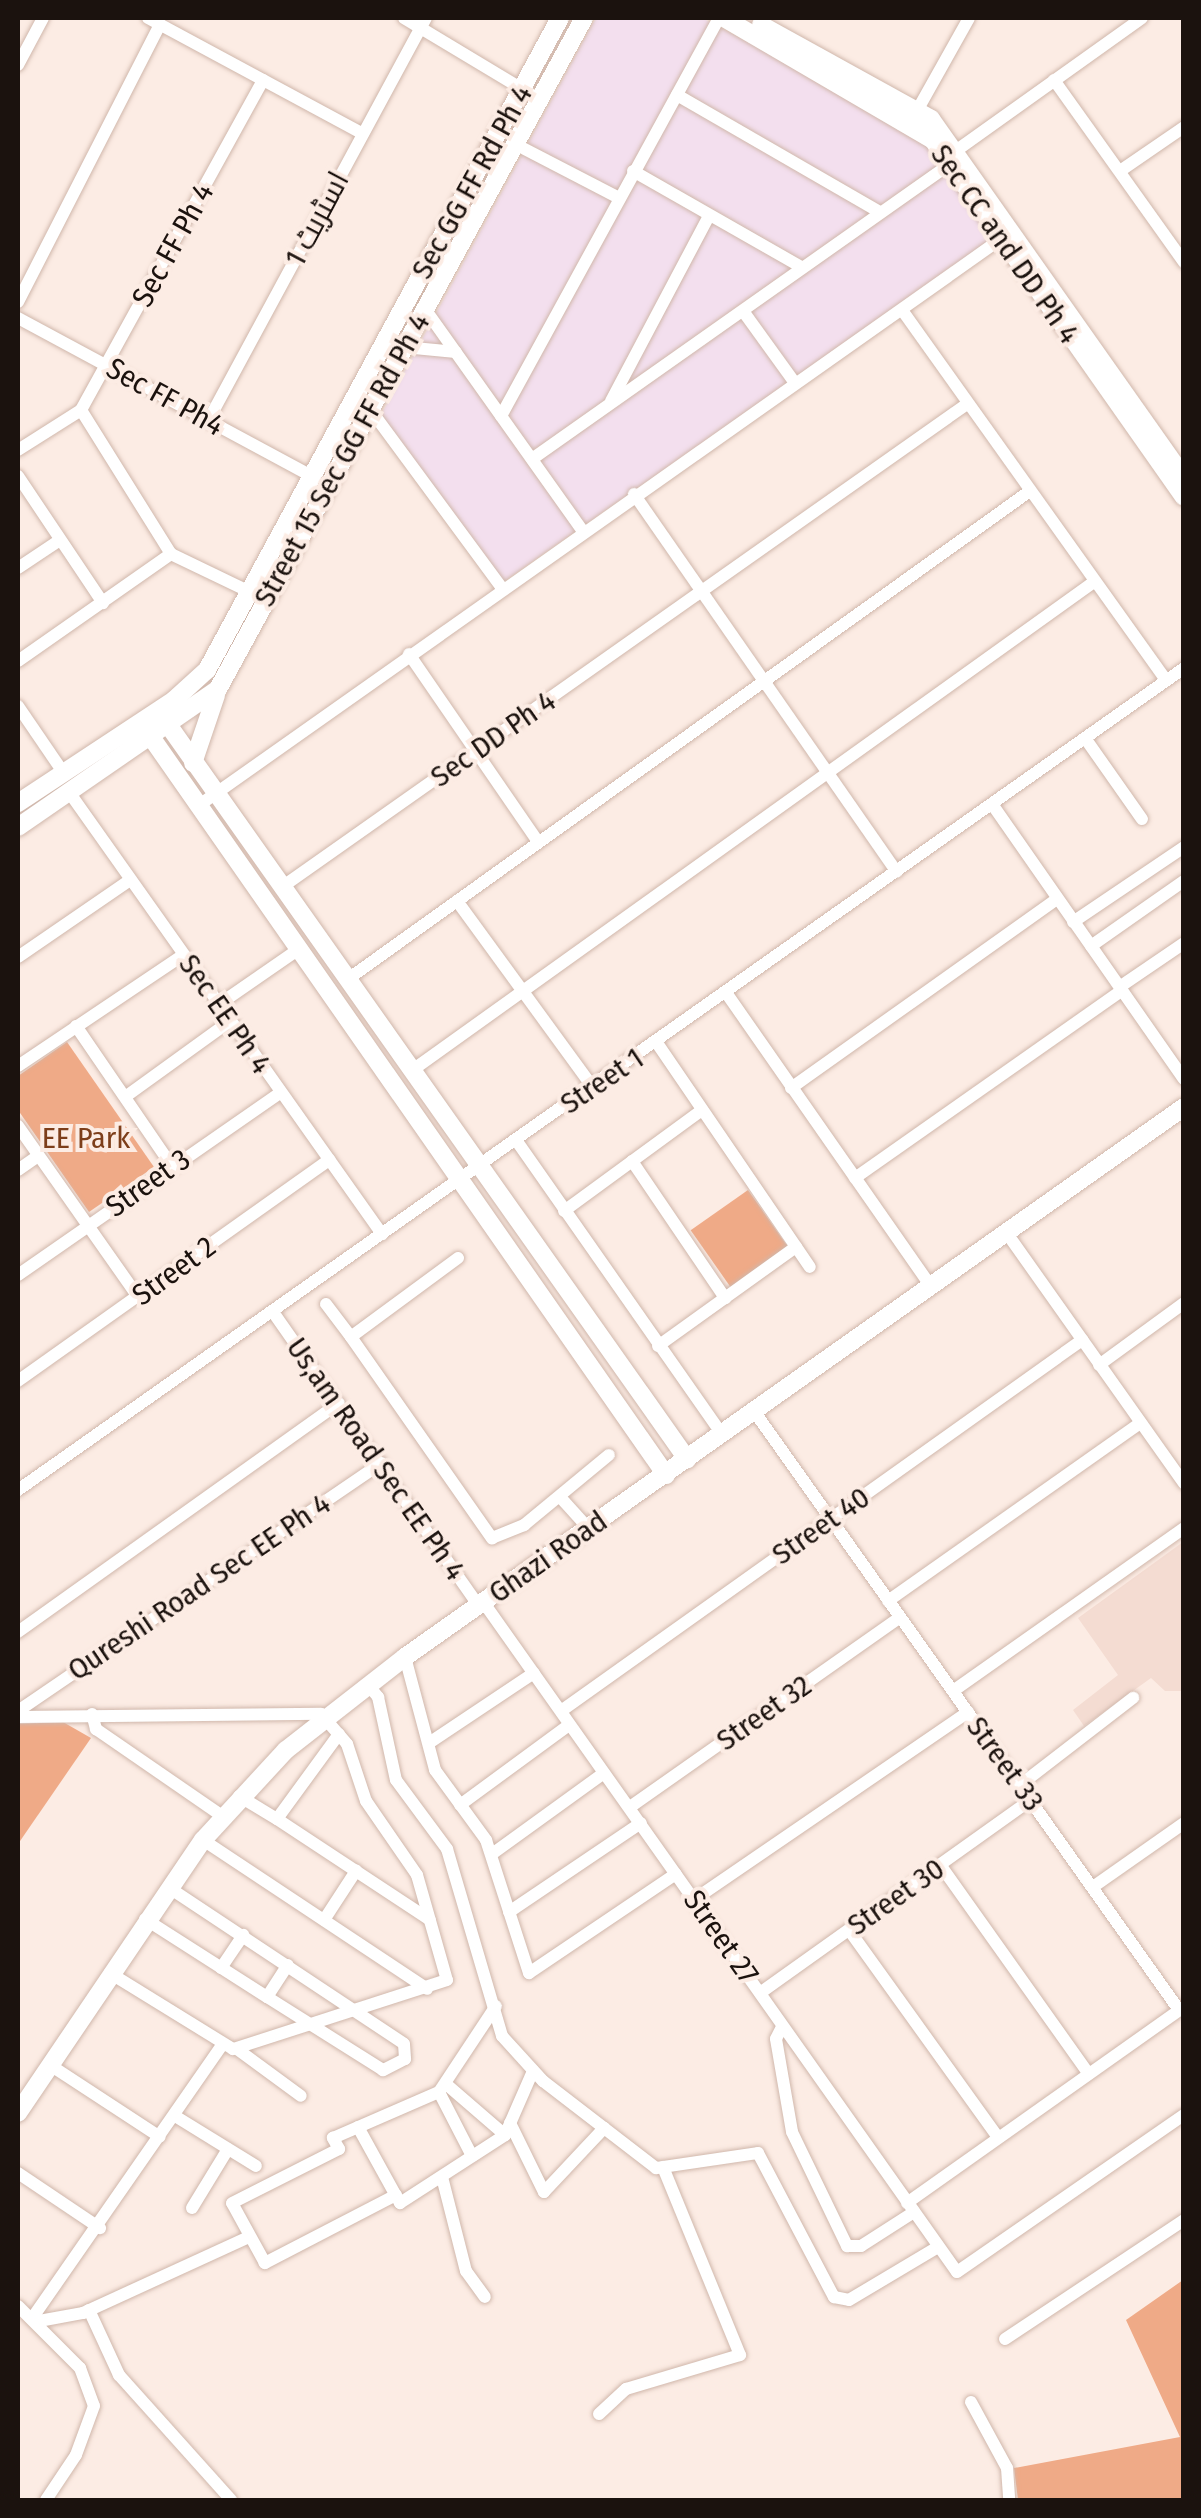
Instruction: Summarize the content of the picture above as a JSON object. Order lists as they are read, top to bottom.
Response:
{
  "streets": {
    "main road": [
      "Sec GG FF Rd Ph 4",
      "Sec CC and DD Ph 4",
      "Street 15 Sec GG FF Rd Ph 4",
      "Ghazi Road"
    ],
    "street": [
      "اسٹریٹ 1",
      "Sec FF Ph 4",
      "Sec FF Ph4",
      "Sec DD Ph 4",
      "Sec EE Ph 4",
      "Street 1",
      "Street 3",
      "Street 2",
      "Us,am Road Sec EE Ph 4",
      "Street 40",
      "Qureshi Road Sec EE Ph 4",
      "Street 32",
      "Street 33",
      "Street 30",
      "Street 27"
    ]
  },
  "crossings": [
    ["Sec GG FF Rd Ph 4", "Sec FF Ph4"],
    ["Sec GG FF Rd Ph 4", "Street 15 Sec GG FF Rd Ph 4"],
    ["اسٹریٹ 1", "Sec FF Ph4"],
    ["Sec FF Ph 4", "Sec FF Ph4"],
    ["Street 15 Sec GG FF Rd Ph 4", "Sec EE Ph 4"],
    ["Sec EE Ph 4", "Street 1"],
    ["Sec EE Ph 4", "Street 3"],
    ["Sec EE Ph 4", "Street 2"],
    ["Street 1", "Us,am Road Sec EE Ph 4"],
    ["Us,am Road Sec EE Ph 4", "Ghazi Road"],
    ["Us,am Road Sec EE Ph 4", "Qureshi Road Sec EE Ph 4"],
    ["Us,am Road Sec EE Ph 4", "Street 27"],
    ["Street 40", "Street 33"],
    ["Street 40", "Street 27"],
    ["Ghazi Road", "Street 33"],
    ["Ghazi Road", "Street 27"],
    ["Street 32", "Street 33"],
    ["Street 32", "Street 27"],
    ["Street 33", "Street 30"],
    ["Street 30", "Street 27"]
  ],
  "parks": ["EE Park"]
}
